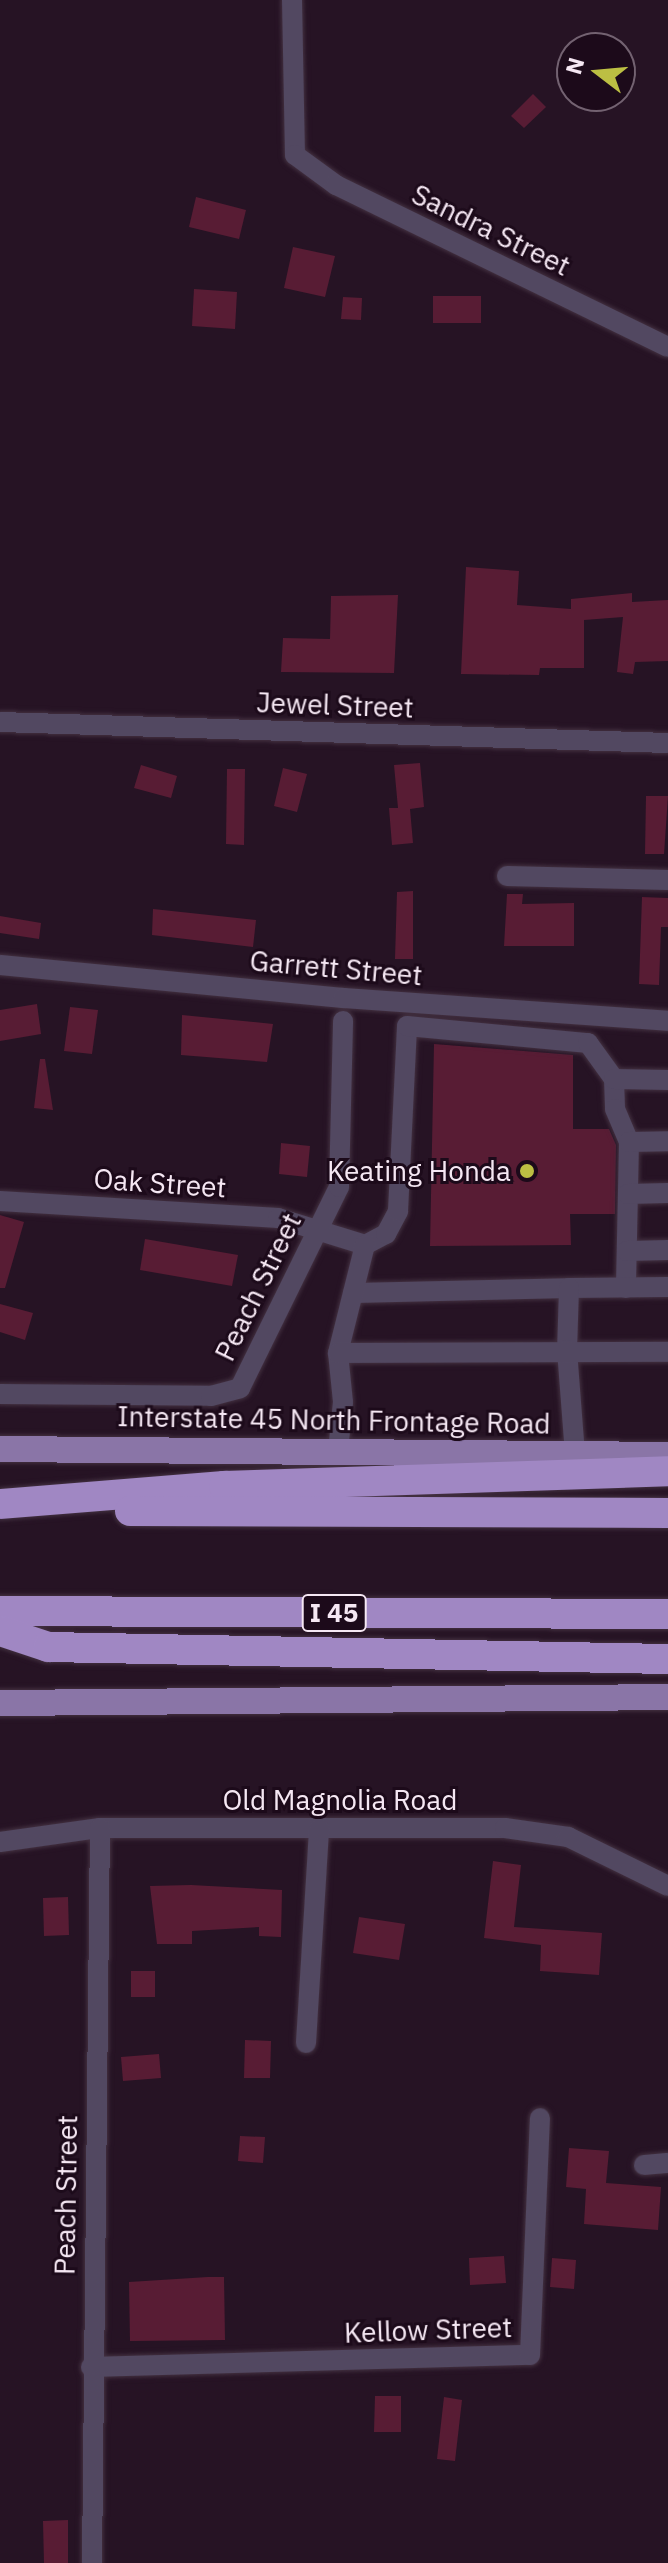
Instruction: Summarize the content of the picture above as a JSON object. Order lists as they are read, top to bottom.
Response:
{
  "streets": {
    "highway": ["I 45"],
    "main road": ["Interstate 45 North Frontage Road"],
    "street": [
      "Sandra Street",
      "Jewel Street",
      "Garrett Street",
      "Oak Street",
      "Peach Street",
      "Old Magnolia Road",
      "Kellow Street"
    ]
  },
  "crossings": [
    ["Oak Street", "Peach Street"],
    ["Peach Street", "Old Magnolia Road"],
    ["Peach Street", "Kellow Street"]
  ],
  "places": ["Keating Honda"],
  "north": "left"
}
